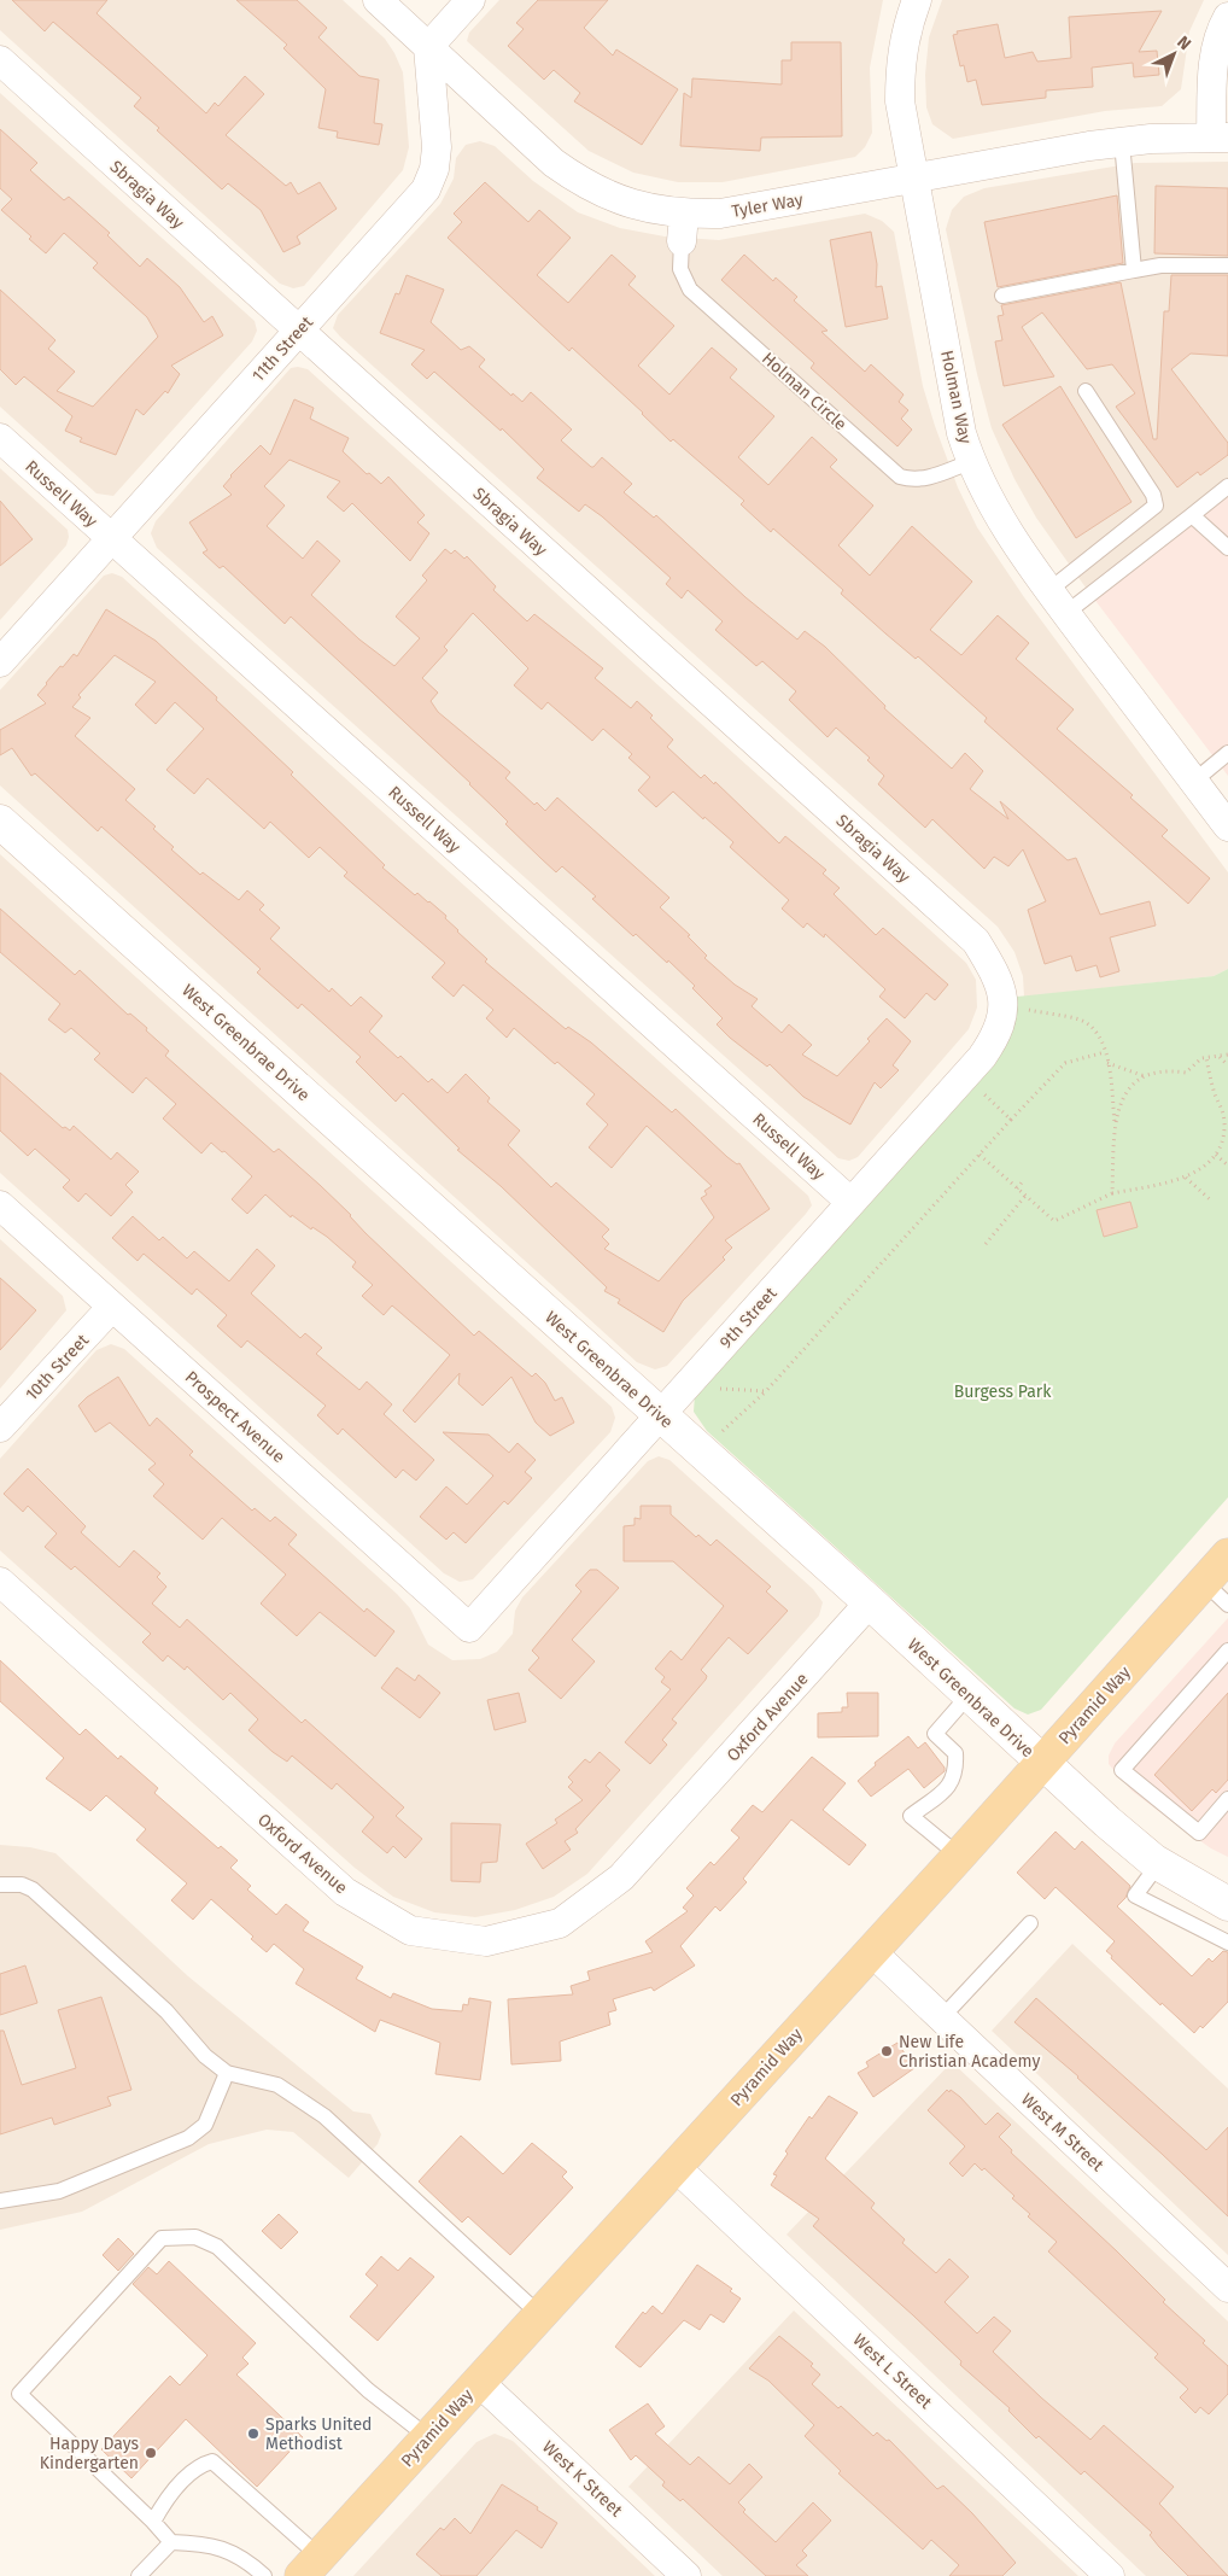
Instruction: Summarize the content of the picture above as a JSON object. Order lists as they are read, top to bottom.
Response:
{
  "streets": {
    "main road": ["Pyramid Way"],
    "street": [
      "Sbragia Way",
      "Tyler Way",
      "11th Street",
      "Holman Way",
      "Russell Way",
      "West Greenbrae Drive",
      "9th Street",
      "10th Street",
      "Prospect Avenue",
      "Oxford Avenue",
      "West M Street",
      "West L Street",
      "West K Street"
    ],
    "lane": ["Holman Circle"]
  },
  "crossings": [
    ["Sbragia Way", "11th Street"],
    ["Sbragia Way", "9th Street"],
    ["Tyler Way", "11th Street"],
    ["Tyler Way", "Holman Circle"],
    ["Tyler Way", "Holman Way"],
    ["11th Street", "Russell Way"],
    ["Holman Circle", "Holman Way"],
    ["Russell Way", "9th Street"],
    ["West Greenbrae Drive", "9th Street"],
    ["West Greenbrae Drive", "Pyramid Way"],
    ["West Greenbrae Drive", "Oxford Avenue"],
    ["9th Street", "Prospect Avenue"],
    ["10th Street", "Prospect Avenue"],
    ["Pyramid Way", "West M Street"],
    ["Pyramid Way", "West L Street"],
    ["Pyramid Way", "West K Street"]
  ],
  "parks": ["Burgess Park"],
  "places": ["New Life Christian Academy", "Sparks United Methodist", "Happy Days Kindergarten"],
  "north": "top right"
}
